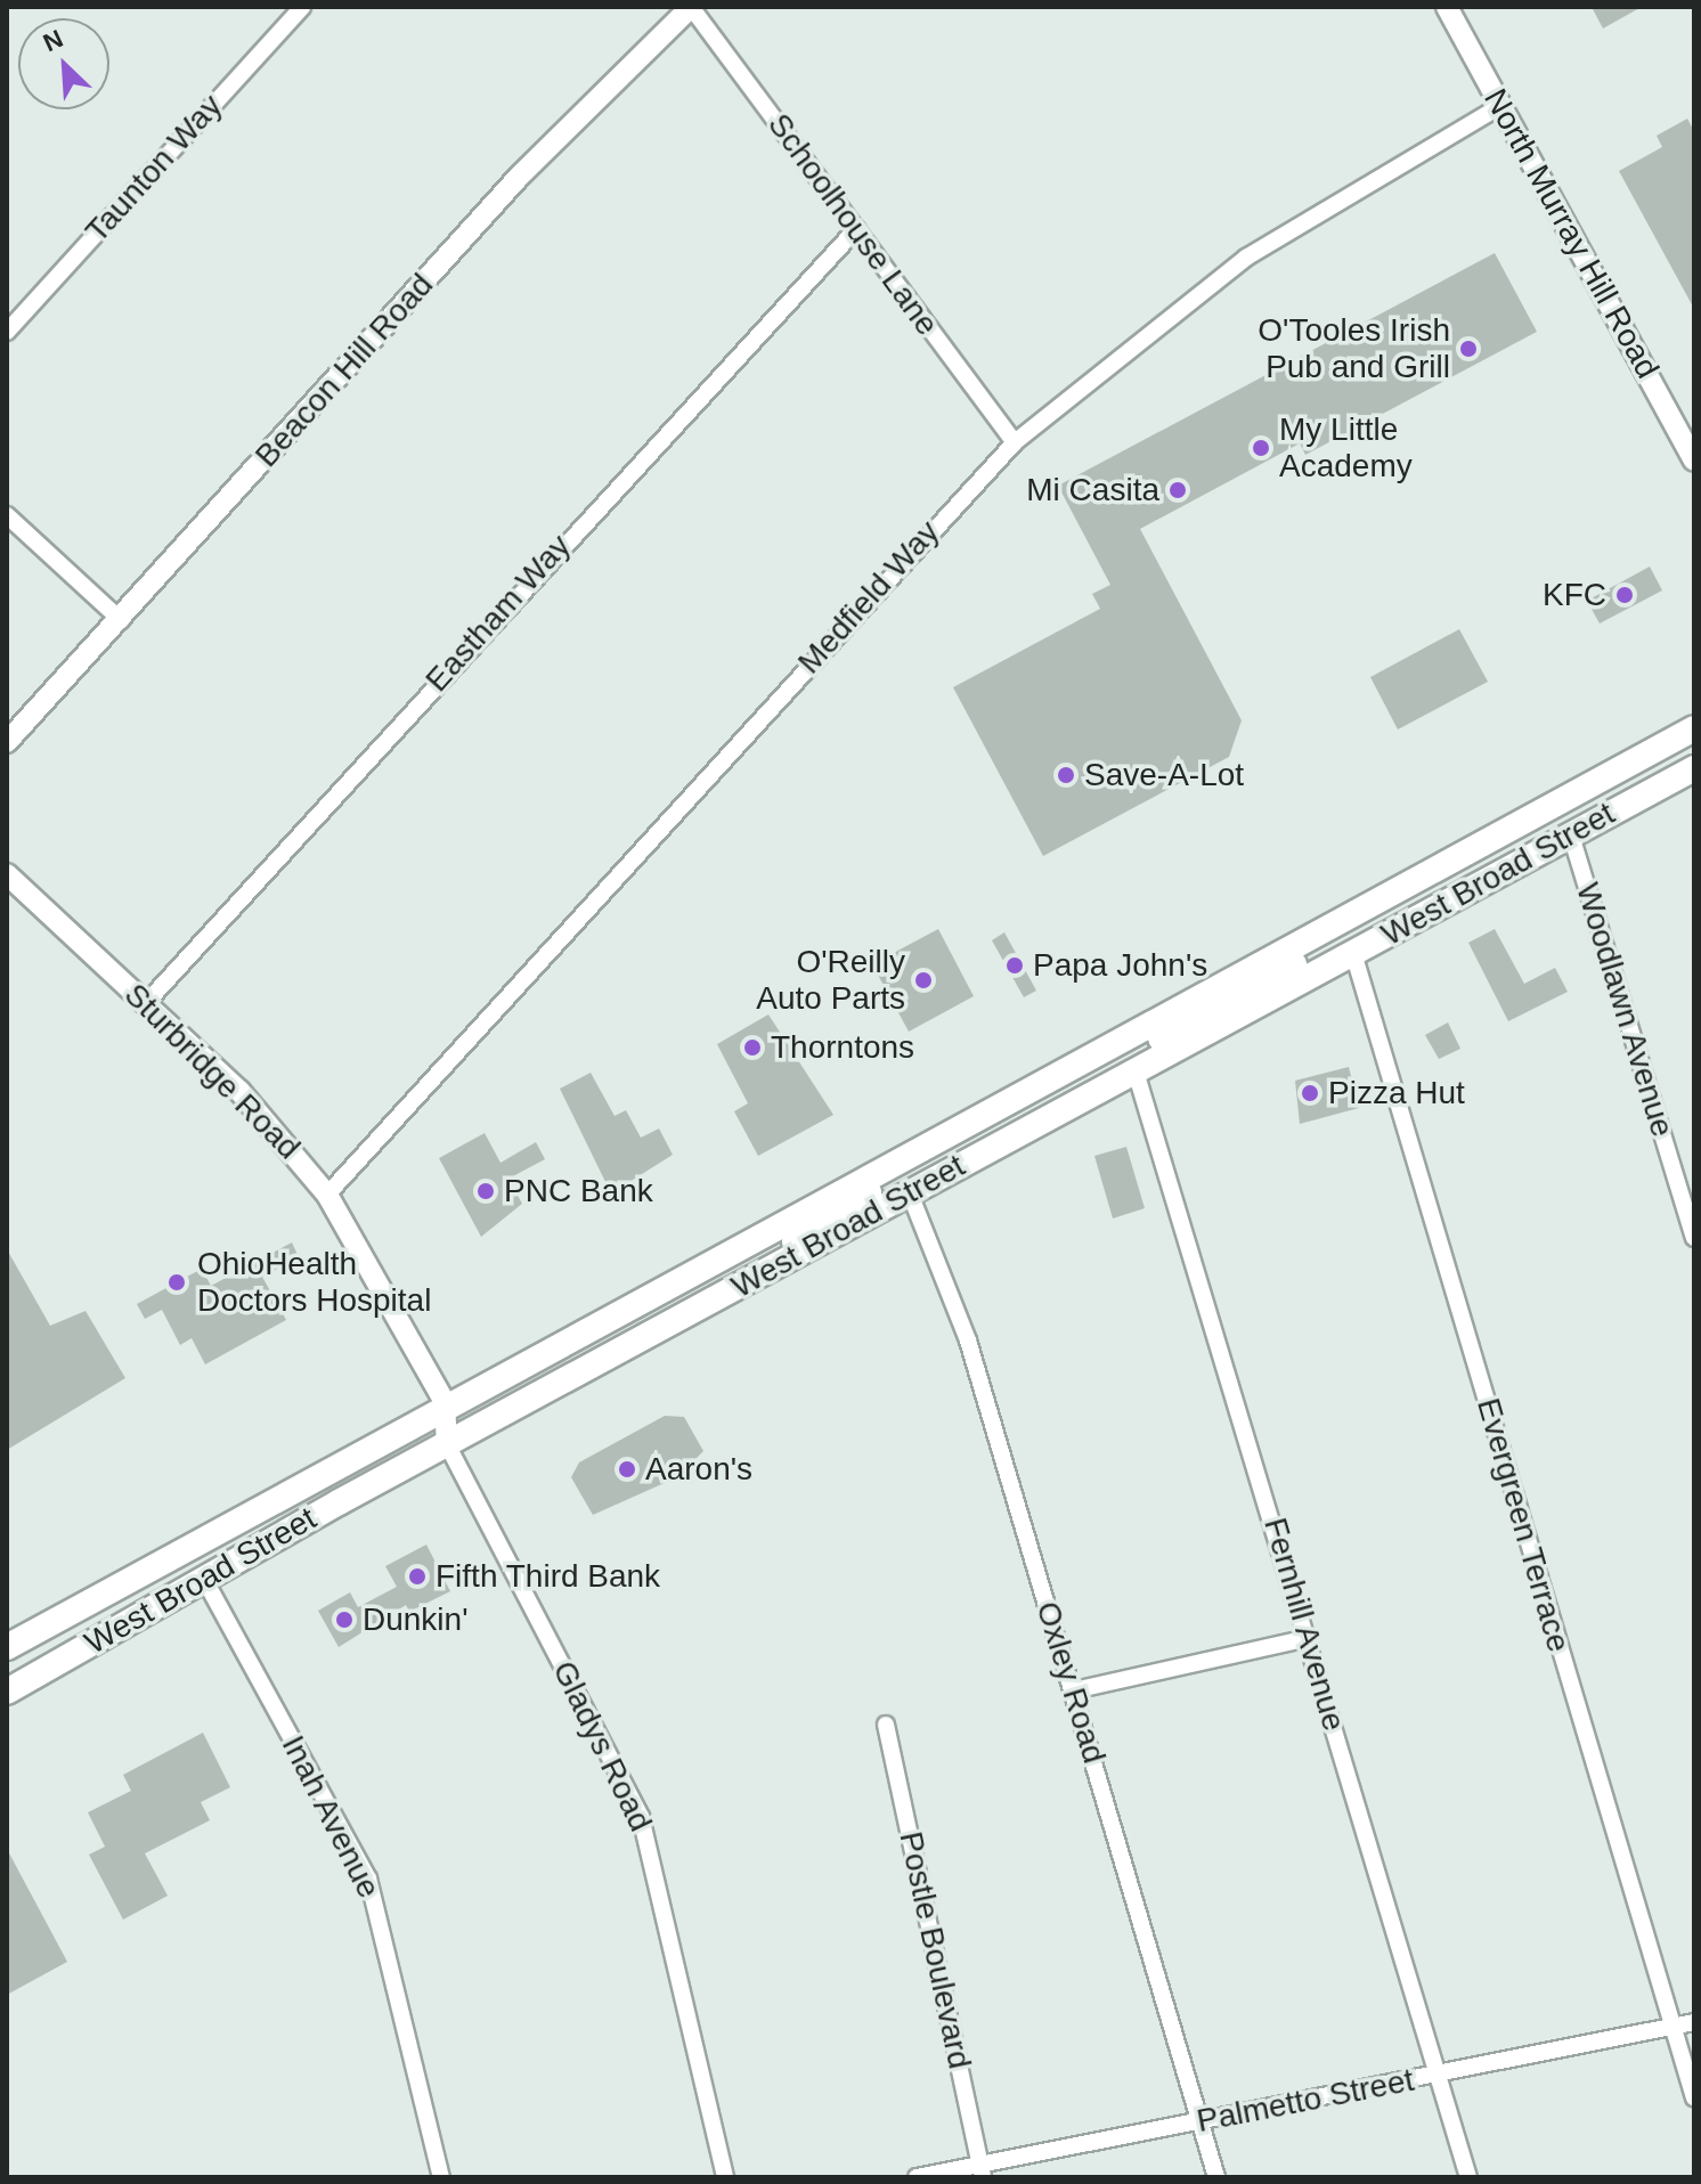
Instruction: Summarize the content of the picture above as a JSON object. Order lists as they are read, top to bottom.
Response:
{
  "streets": {
    "main road": ["West Broad Street"],
    "street": [
      "Taunton Way",
      "Schoolhouse Lane",
      "North Murray Hill Road",
      "Beacon Hill Road",
      "Medfield Way",
      "Eastham Way",
      "Woodlawn Avenue",
      "Sturbridge Road",
      "Evergreen Terrace",
      "Fernhill Avenue",
      "Oxley Road",
      "Gladys Road",
      "Inah Avenue",
      "Postle Boulevard",
      "Palmetto Street"
    ]
  },
  "crossings": [
    ["Schoolhouse Lane", "Beacon Hill Road"],
    ["Schoolhouse Lane", "Medfield Way"],
    ["Schoolhouse Lane", "Eastham Way"],
    ["North Murray Hill Road", "Medfield Way"],
    ["Medfield Way", "Sturbridge Road"],
    ["Eastham Way", "Sturbridge Road"],
    ["West Broad Street", "Woodlawn Avenue"],
    ["West Broad Street", "Sturbridge Road"],
    ["West Broad Street", "Evergreen Terrace"],
    ["West Broad Street", "Fernhill Avenue"],
    ["West Broad Street", "Oxley Road"],
    ["West Broad Street", "Gladys Road"],
    ["West Broad Street", "Inah Avenue"],
    ["Sturbridge Road", "Gladys Road"],
    ["Evergreen Terrace", "Palmetto Street"],
    ["Fernhill Avenue", "Palmetto Street"],
    ["Oxley Road", "Palmetto Street"],
    ["Postle Boulevard", "Palmetto Street"]
  ],
  "places": [
    "O'Tooles Irish Pub and Grill",
    "My Little Academy",
    "Mi Casita",
    "KFC",
    "Save-A-Lot",
    "Papa John's",
    "O'Reilly Auto Parts",
    "Thorntons",
    "Pizza Hut",
    "PNC Bank",
    "OhioHealth Doctors Hospital",
    "Aaron's",
    "Fifth Third Bank",
    "Dunkin'"
  ],
  "north": "top left"
}
